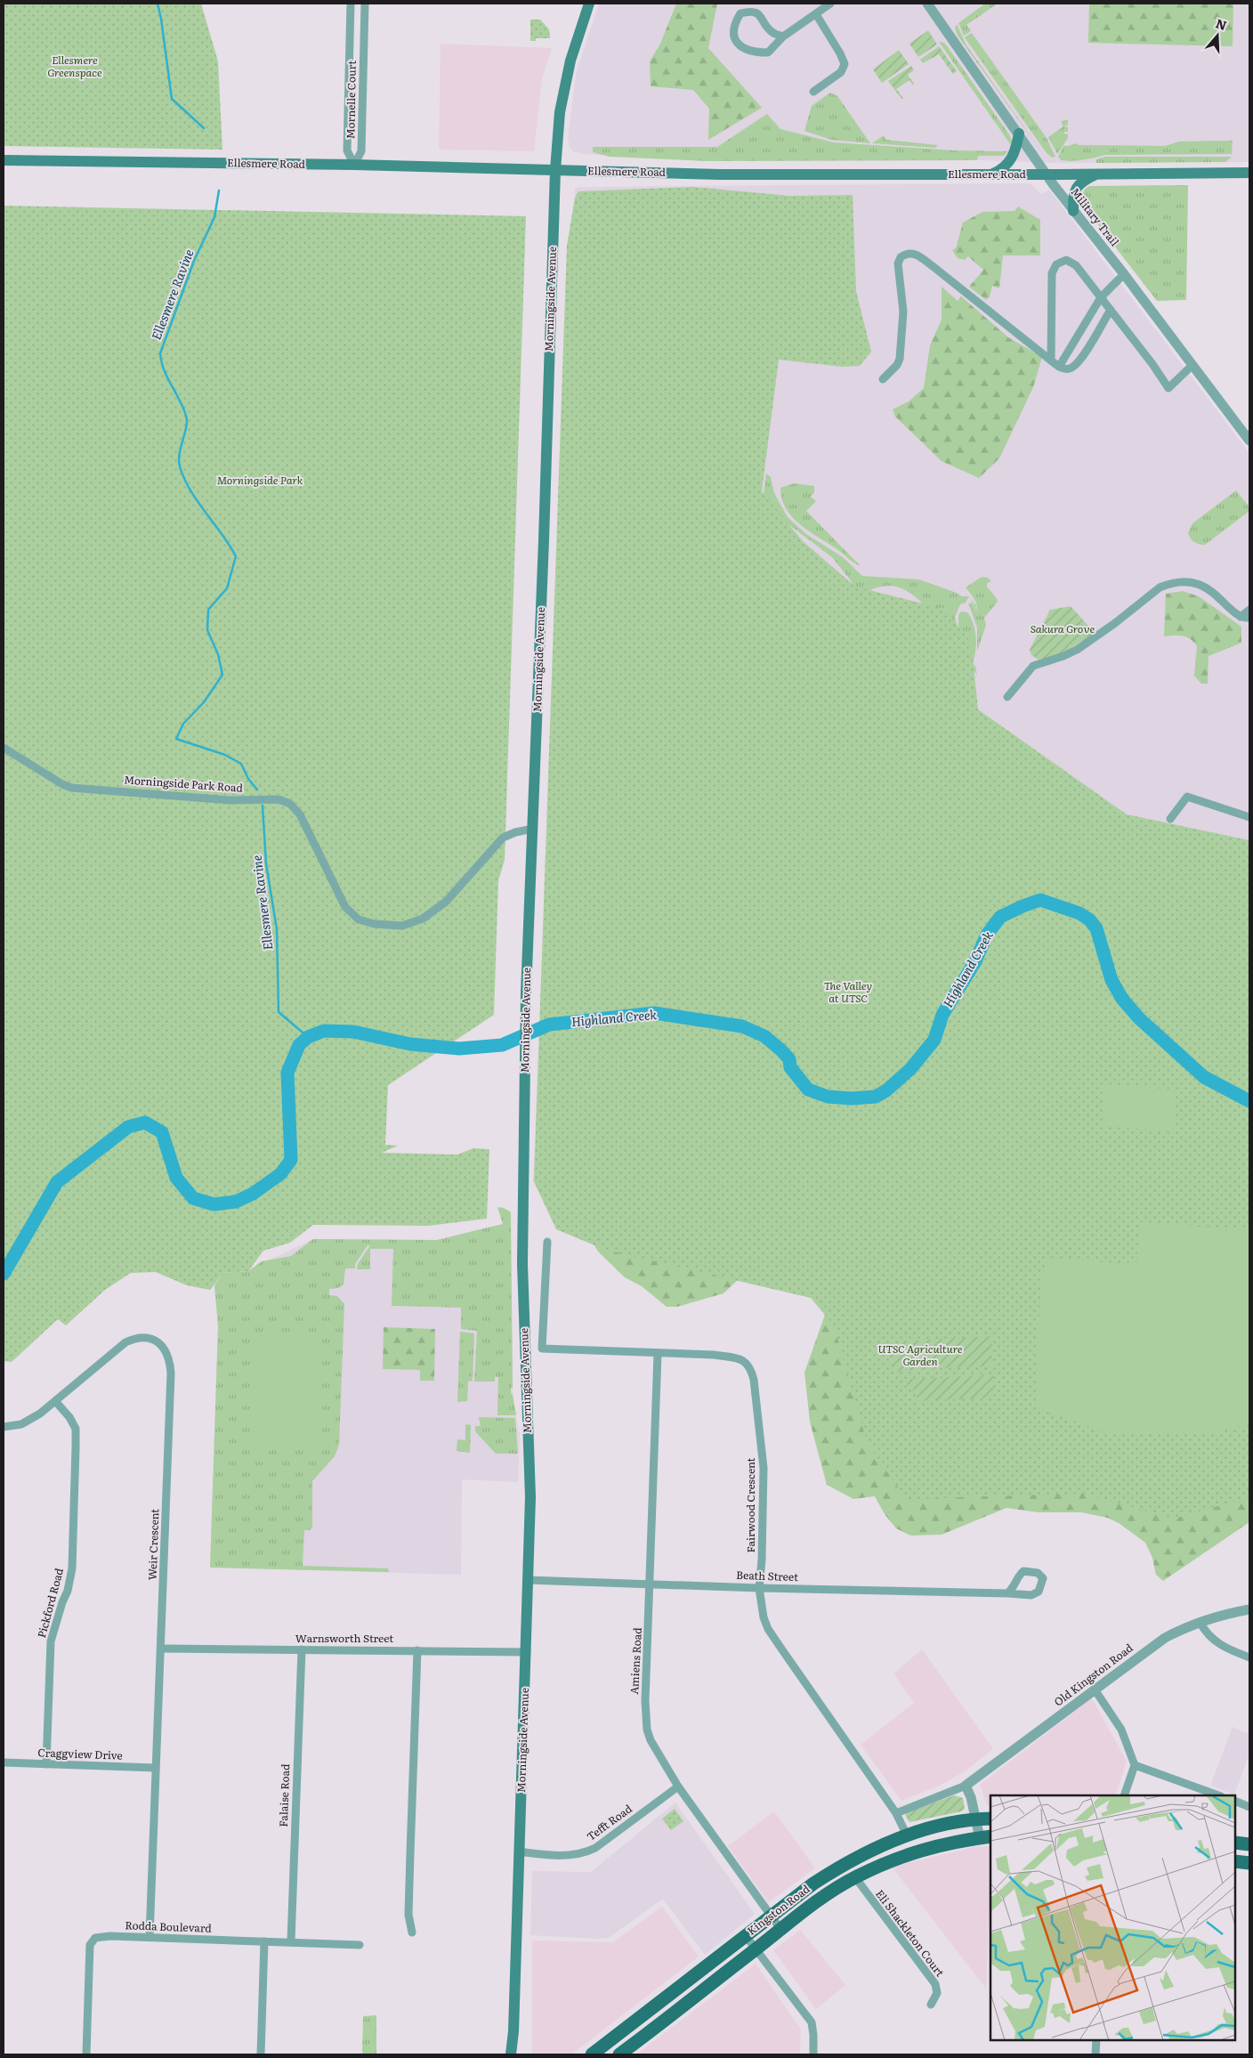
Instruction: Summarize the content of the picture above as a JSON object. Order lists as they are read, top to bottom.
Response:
{
  "streets": {
    "main road": ["Ellesmere Road", "Morningside Avenue", "Kingston Road"],
    "street": [
      "Mornelle Court",
      "Military Trail",
      "Morningside Park Road",
      "Fairwood Crescent",
      "Weir Crescent",
      "Beath Street",
      "Pickford Road",
      "Warnsworth Street",
      "Amiens Road",
      "Old Kingston Road",
      "Craggview Drive",
      "Falaise Road",
      "Tefft Road",
      "Rodda Boulevard",
      "Eli Shackleton Court"
    ]
  },
  "crossings": [
    ["Mornelle Court", "Ellesmere Road"],
    ["Ellesmere Road", "Military Trail"],
    ["Ellesmere Road", "Morningside Avenue"],
    ["Morningside Avenue", "Morningside Park Road"],
    ["Morningside Avenue", "Beath Street"],
    ["Morningside Avenue", "Warnsworth Street"],
    ["Morningside Avenue", "Tefft Road"],
    ["Fairwood Crescent", "Beath Street"],
    ["Fairwood Crescent", "Amiens Road"],
    ["Fairwood Crescent", "Old Kingston Road"],
    ["Weir Crescent", "Pickford Road"],
    ["Weir Crescent", "Warnsworth Street"],
    ["Weir Crescent", "Craggview Drive"],
    ["Weir Crescent", "Rodda Boulevard"],
    ["Beath Street", "Amiens Road"],
    ["Pickford Road", "Craggview Drive"],
    ["Warnsworth Street", "Falaise Road"],
    ["Amiens Road", "Tefft Road"],
    ["Amiens Road", "Kingston Road"],
    ["Falaise Road", "Rodda Boulevard"],
    ["Kingston Road", "Eli Shackleton Court"]
  ],
  "water": ["Ellesmere Ravine", "Highland Creek"],
  "parks": [
    "Ellesmere Greenspace",
    "Morningside Park",
    "Sakura Grove",
    "The Valley at UTSC",
    "UTSC Agriculture Garden"
  ],
  "north": "top"
}
